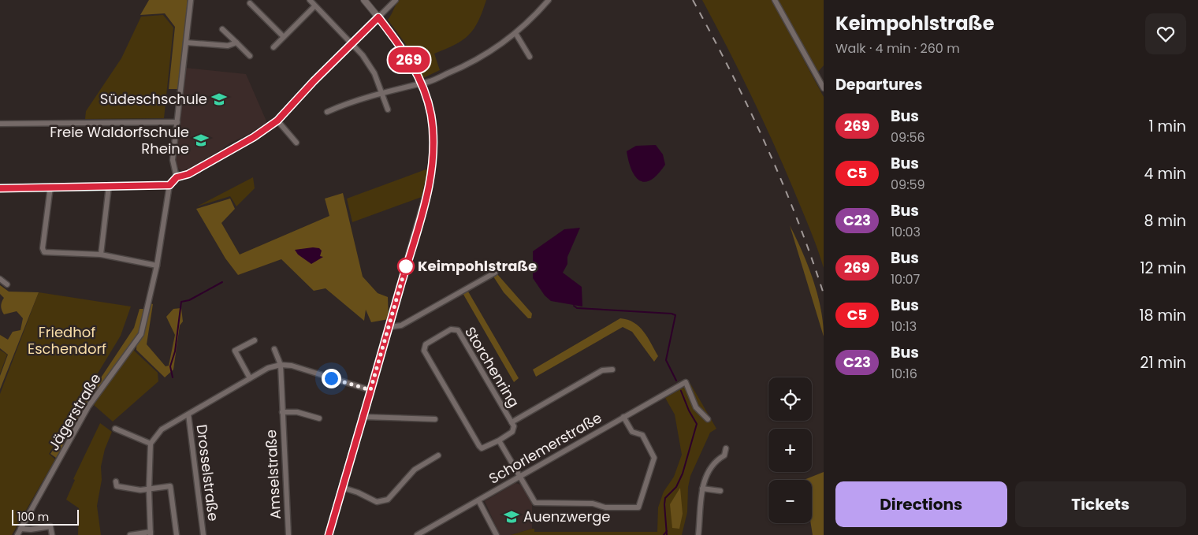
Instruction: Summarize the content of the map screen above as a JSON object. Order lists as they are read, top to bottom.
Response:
{
  "streets": {
    "street": [
      "Storchenring",
      "Jägerstraße",
      "Schorlemerstraße",
      "Drosselstraße",
      "Amselstraße"
    ]
  },
  "parks": ["Friedhof Eschendorf"],
  "places": {
    "school or university": ["Südeschschule", "Freie Waldorfschule Rheine", "Auenzwerge"],
    "other": ["Keimpohlstraße"]
  },
  "lines": ["bus line 269"],
  "scale_bar": "100 m",
  "page": {
    "on_map": "269",
    "heading": [
      ["Keimpohlstraße", "Walk · 4 min · 260 m"],
      "Departures"
    ],
    "list": [
      {
        "mark": "269",
        "name": "Bus",
        "note": "09:56",
        "value": "1 min"
      },
      {
        "mark": "C5",
        "name": "Bus",
        "note": "09:59",
        "value": "4 min"
      },
      {
        "mark": "C23",
        "name": "Bus",
        "note": "10:03",
        "value": "8 min"
      },
      {
        "mark": "269",
        "name": "Bus",
        "note": "10:07",
        "value": "12 min"
      },
      {
        "mark": "C5",
        "name": "Bus",
        "note": "10:13",
        "value": "18 min"
      },
      {
        "mark": "C23",
        "name": "Bus",
        "note": "10:16",
        "value": "21 min"
      }
    ],
    "map_buttons": ["+", "−"],
    "buttons": ["Directions", "Tickets"],
    "scale": "100 m"
  }
}
